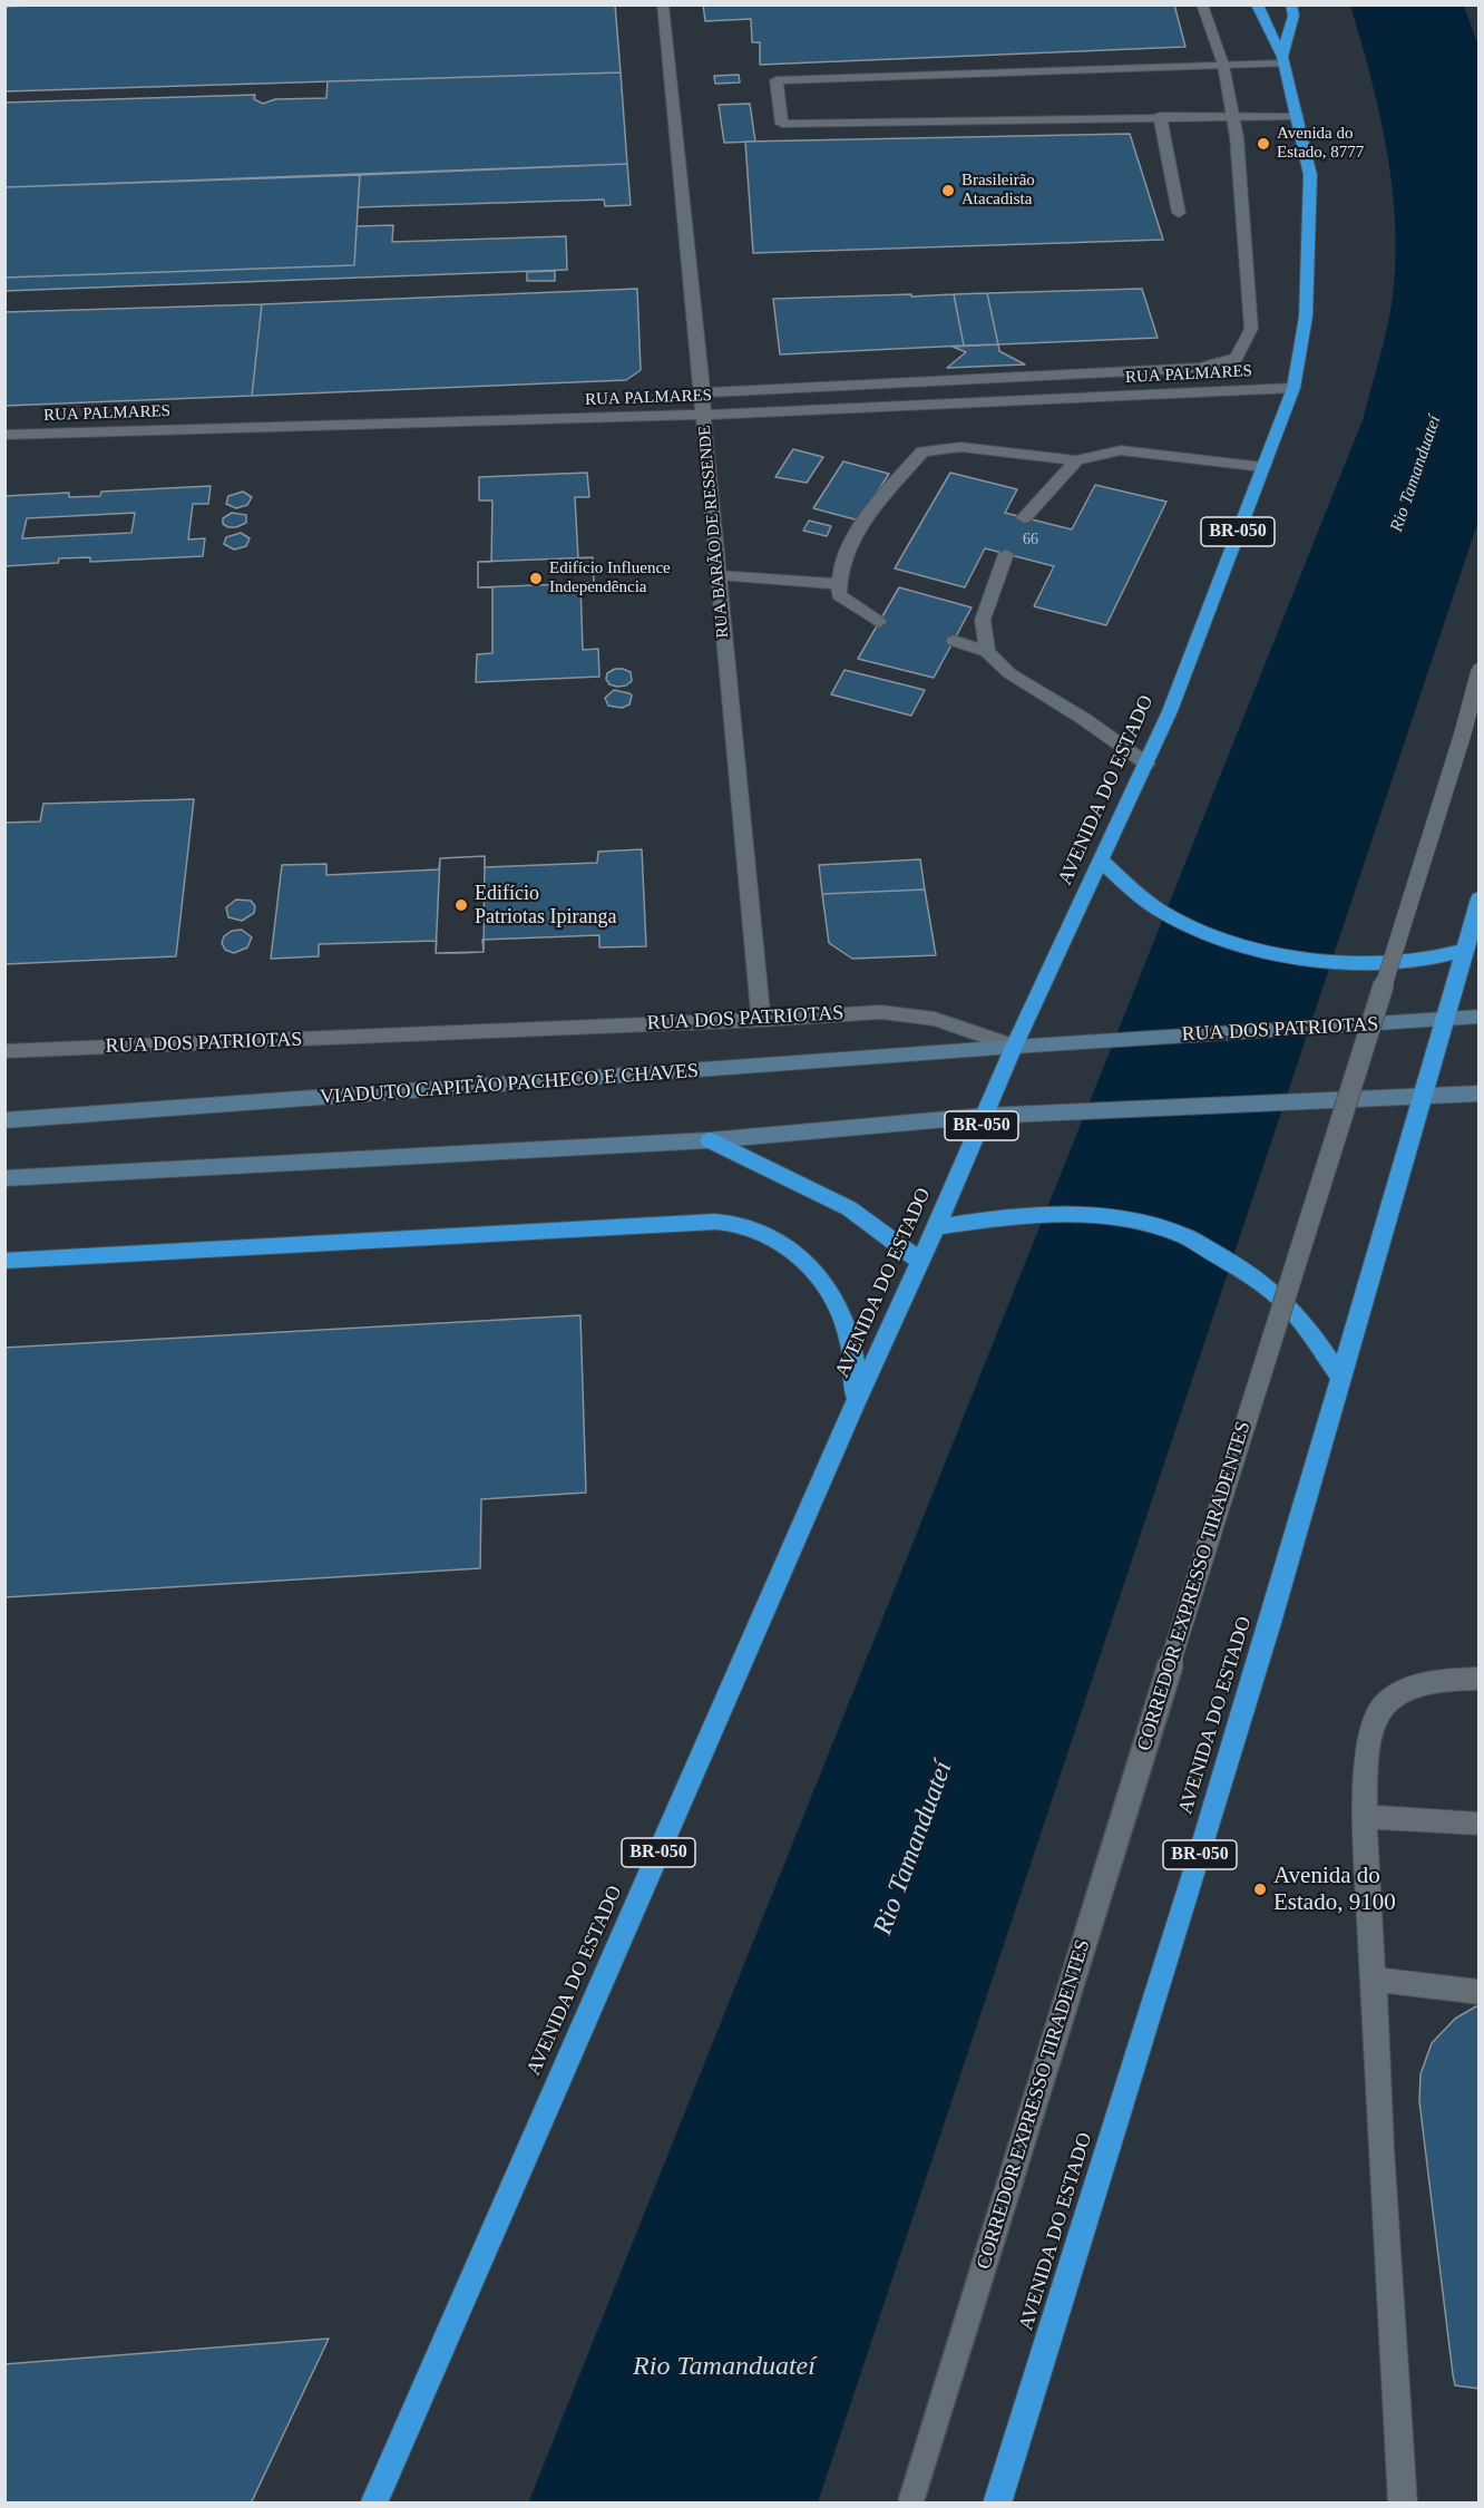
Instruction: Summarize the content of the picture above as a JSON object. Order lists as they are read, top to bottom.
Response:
{
  "streets": {
    "highway": ["BR-050", "AVENIDA DO ESTADO"],
    "main road": ["RUA DOS PATRIOTAS", "VIADUTO CAPITÃO PACHECO E CHAVES"],
    "street": ["RUA PALMARES", "RUA BARÃO DE RESSENDE", "CORREDOR EXPRESSO TIRADENTES"]
  },
  "crossings": [
    ["RUA PALMARES", "RUA BARÃO DE RESSENDE"],
    ["RUA PALMARES", "AVENIDA DO ESTADO"],
    ["RUA BARÃO DE RESSENDE", "RUA DOS PATRIOTAS"],
    ["AVENIDA DO ESTADO", "RUA DOS PATRIOTAS"],
    ["AVENIDA DO ESTADO", "VIADUTO CAPITÃO PACHECO E CHAVES"],
    ["RUA DOS PATRIOTAS", "VIADUTO CAPITÃO PACHECO E CHAVES"]
  ],
  "water": ["Rio Tamanduateí"],
  "places": [
    "Avenida do Estado, 8777",
    "Brasileirão Atacadista",
    "Edifício Influence Independência",
    "Edifício Patriotas Ipiranga",
    "Avenida do Estado, 9100"
  ],
  "house_numbers": ["66"]
}
